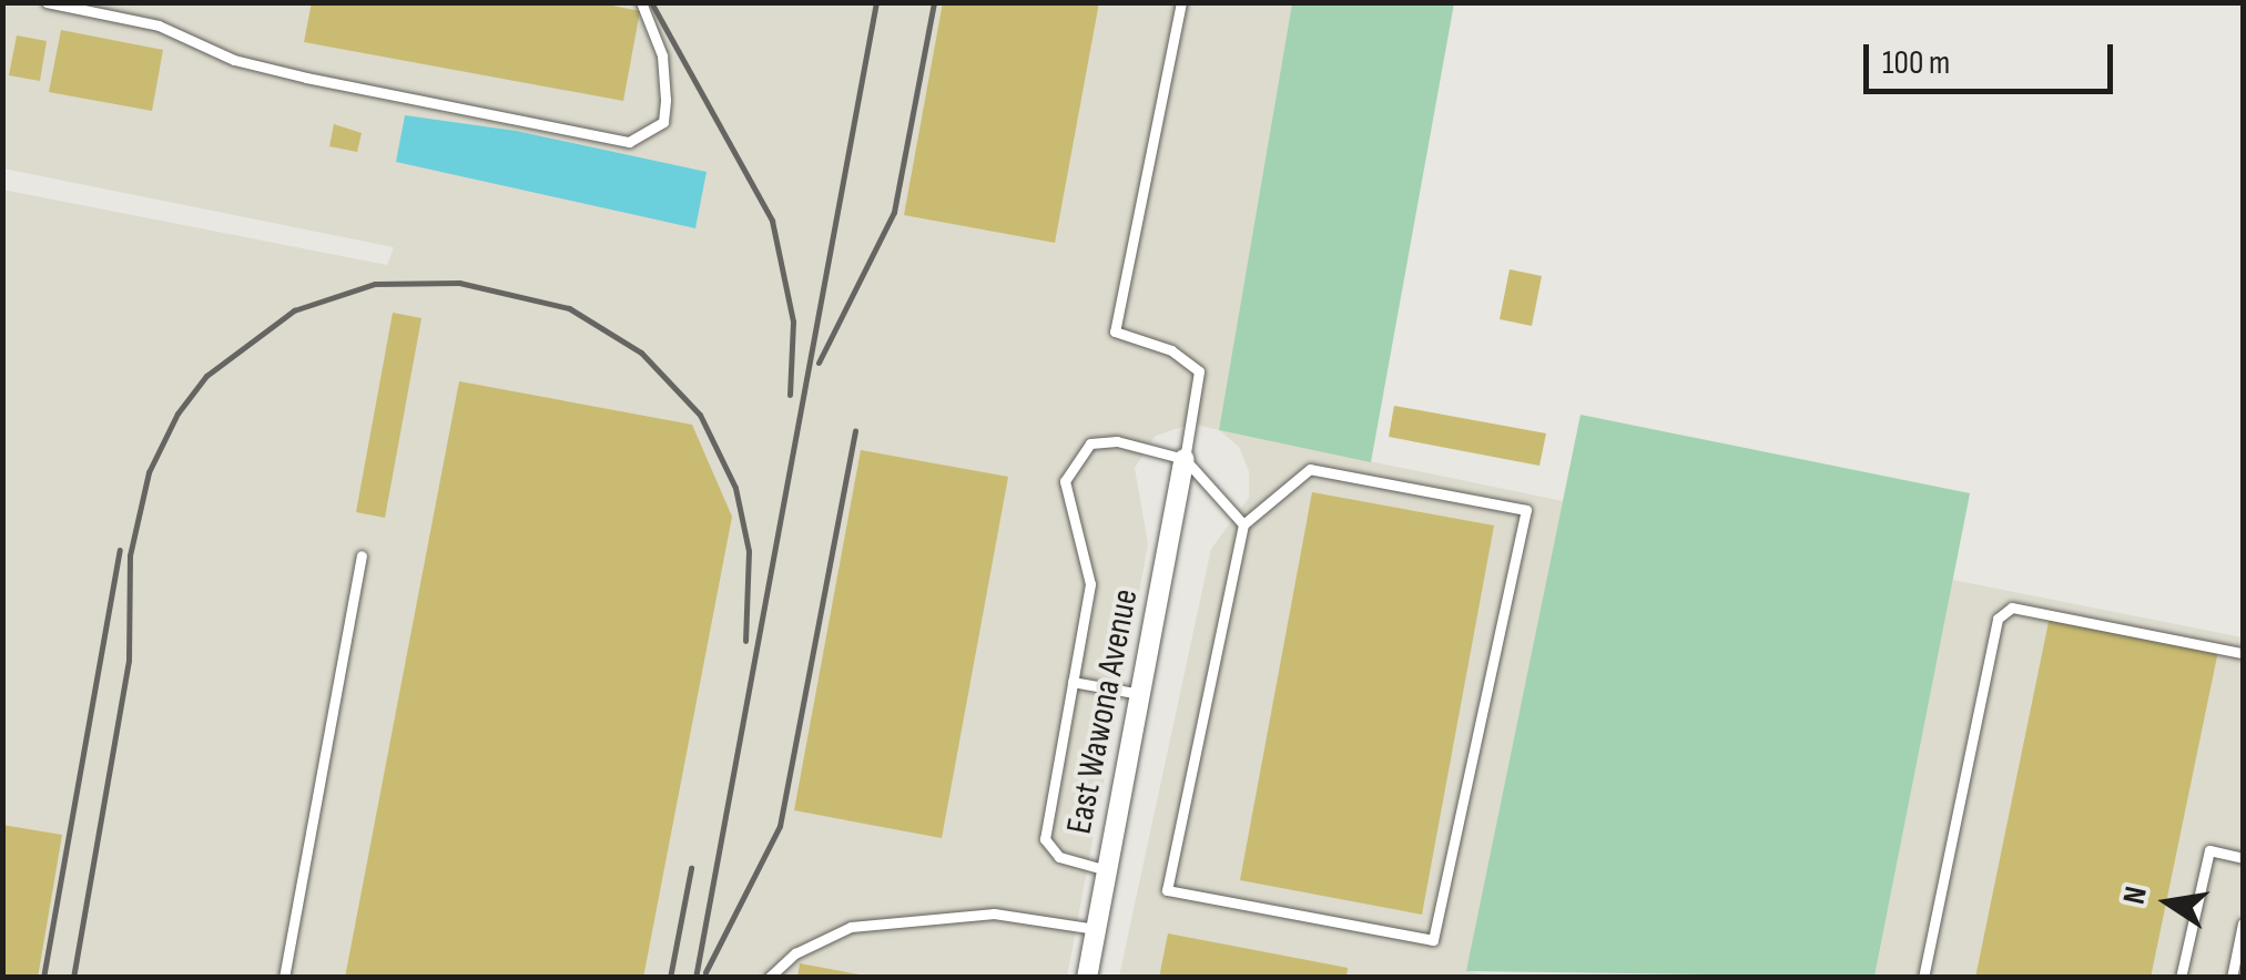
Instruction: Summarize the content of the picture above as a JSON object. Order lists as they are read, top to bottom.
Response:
{
  "streets": {
    "street": ["East Wawona Avenue"]
  },
  "scale_bar": "100 m",
  "north": "left"
}
